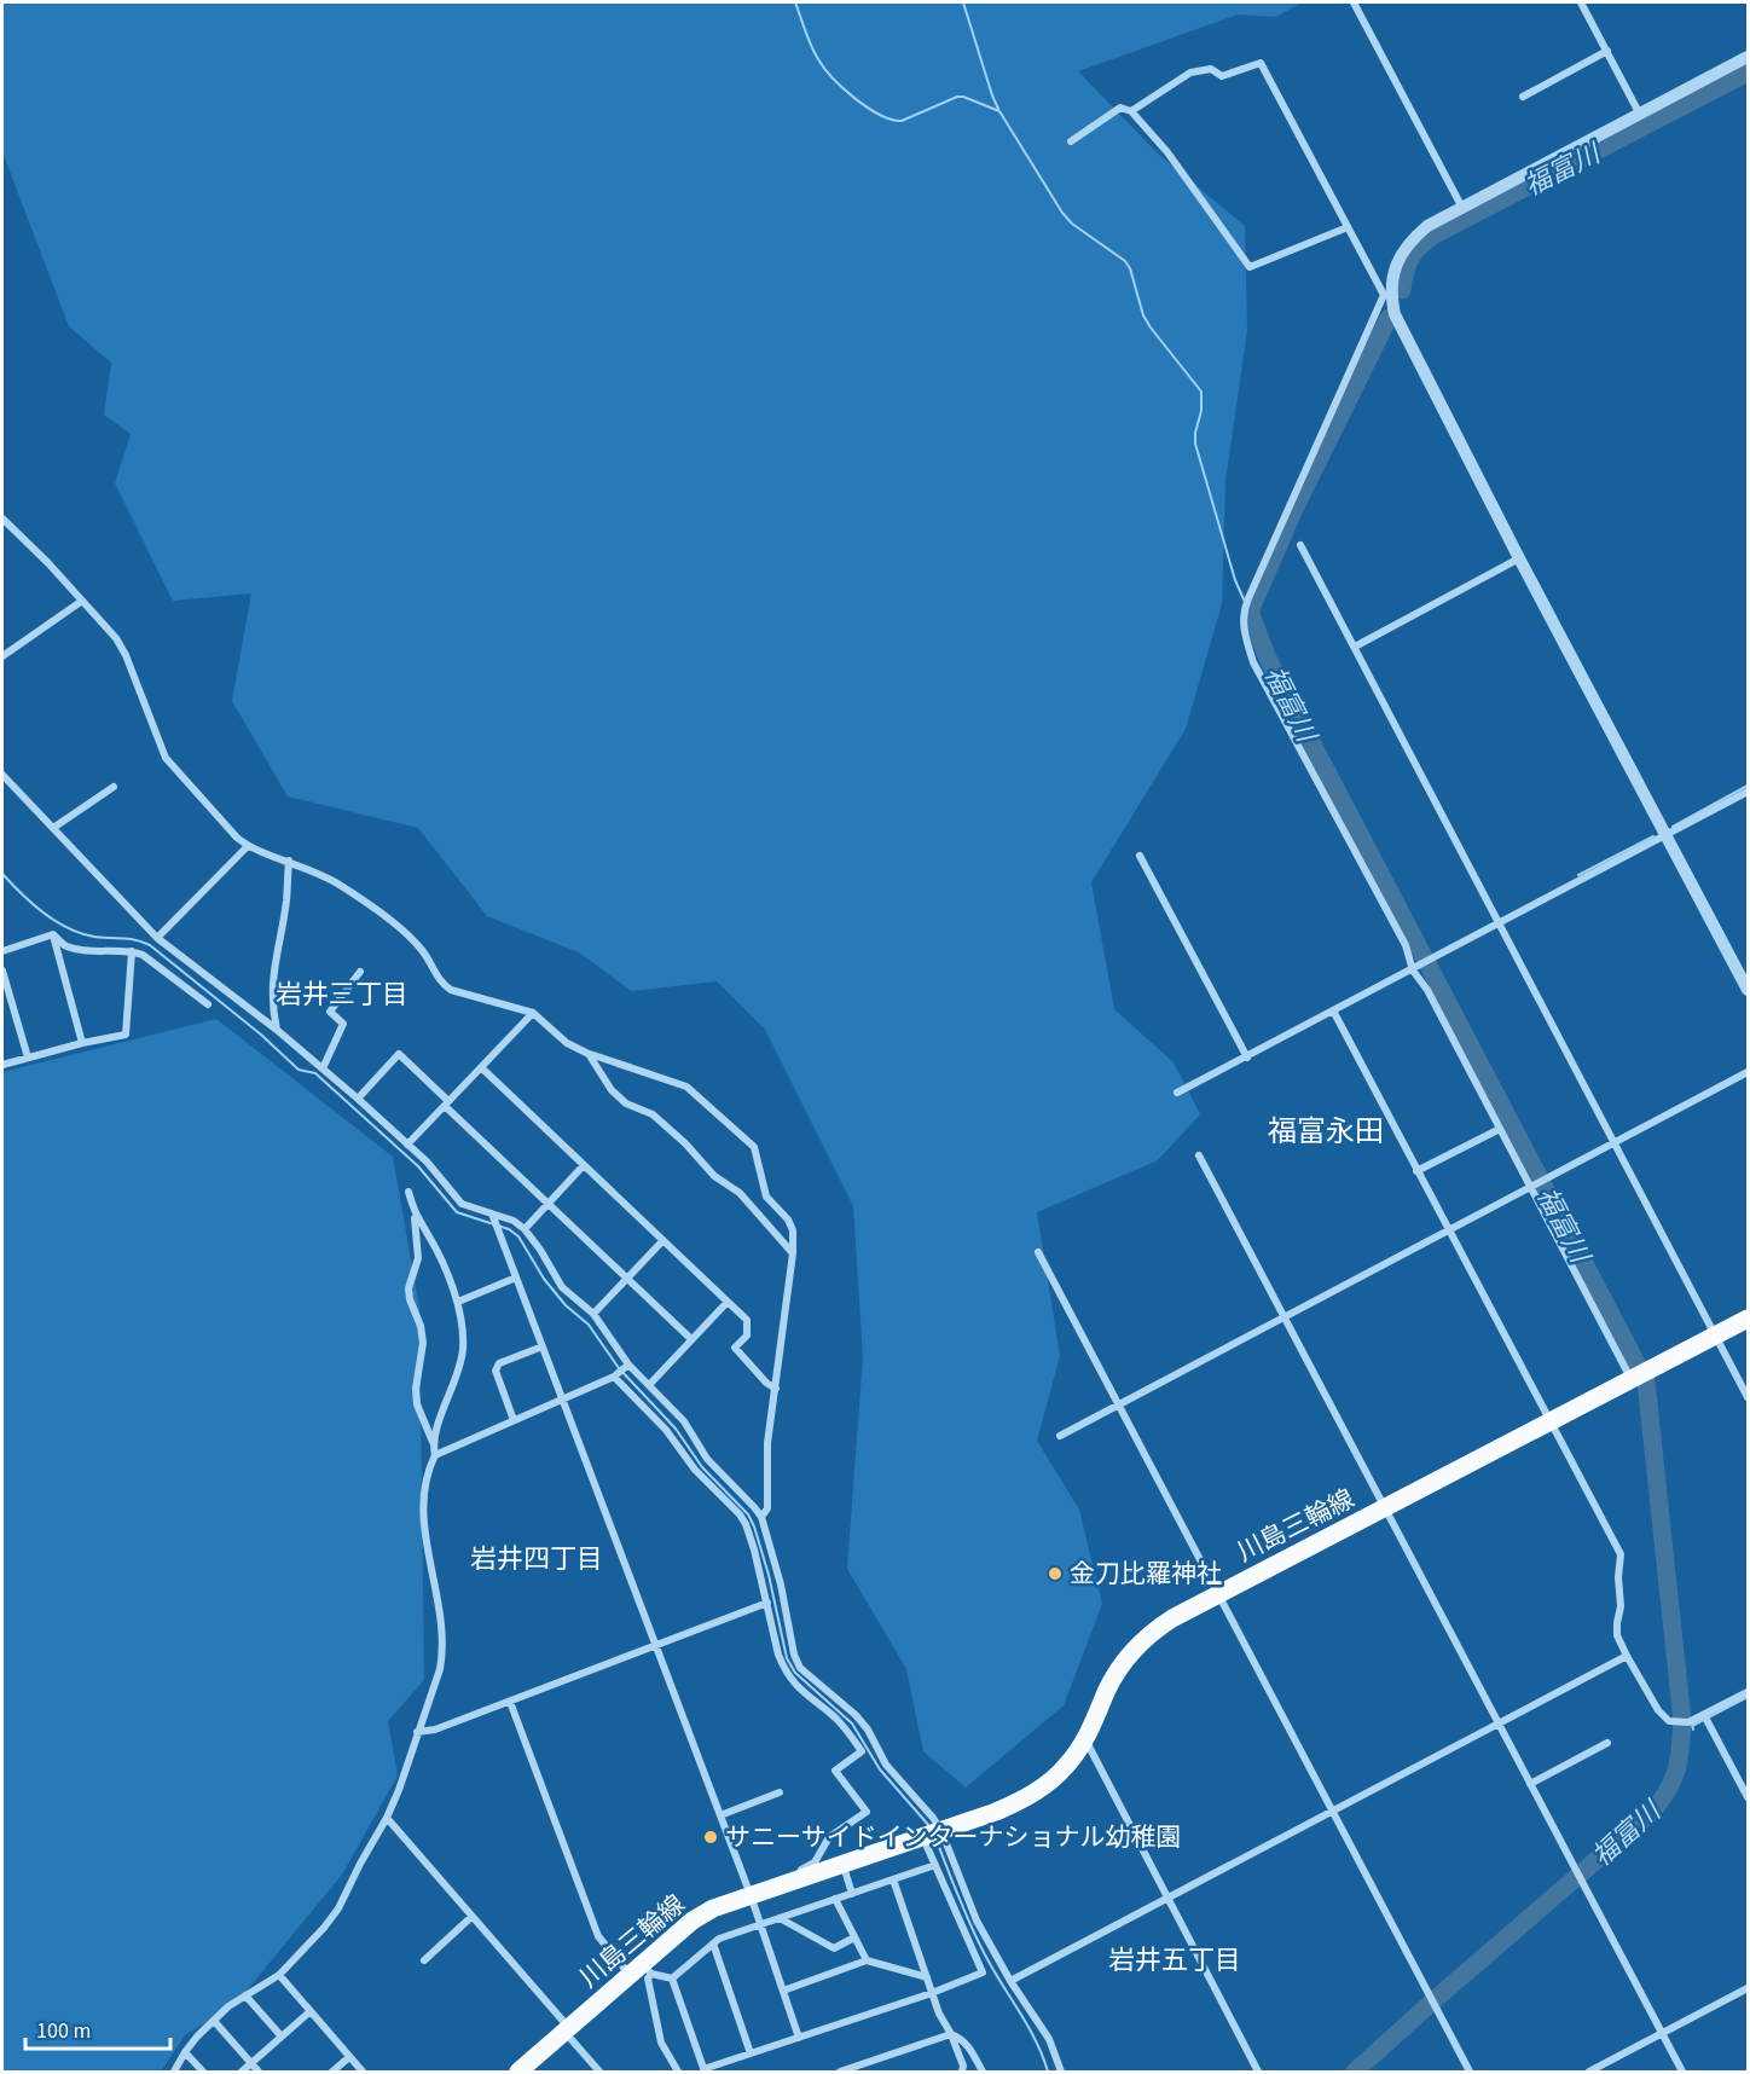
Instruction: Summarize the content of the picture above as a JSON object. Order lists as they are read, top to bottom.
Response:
{
  "streets": {
    "main road": ["川島三輪線"]
  },
  "districts": [
    "岩井三丁目",
    "福富永田",
    "岩井四丁目",
    "岩井五丁目"
  ],
  "water": ["福富川"],
  "places": ["金刀比羅神社", "サニーサイドインターナショナル幼稚園"],
  "scale_bar": "100 m"
}
